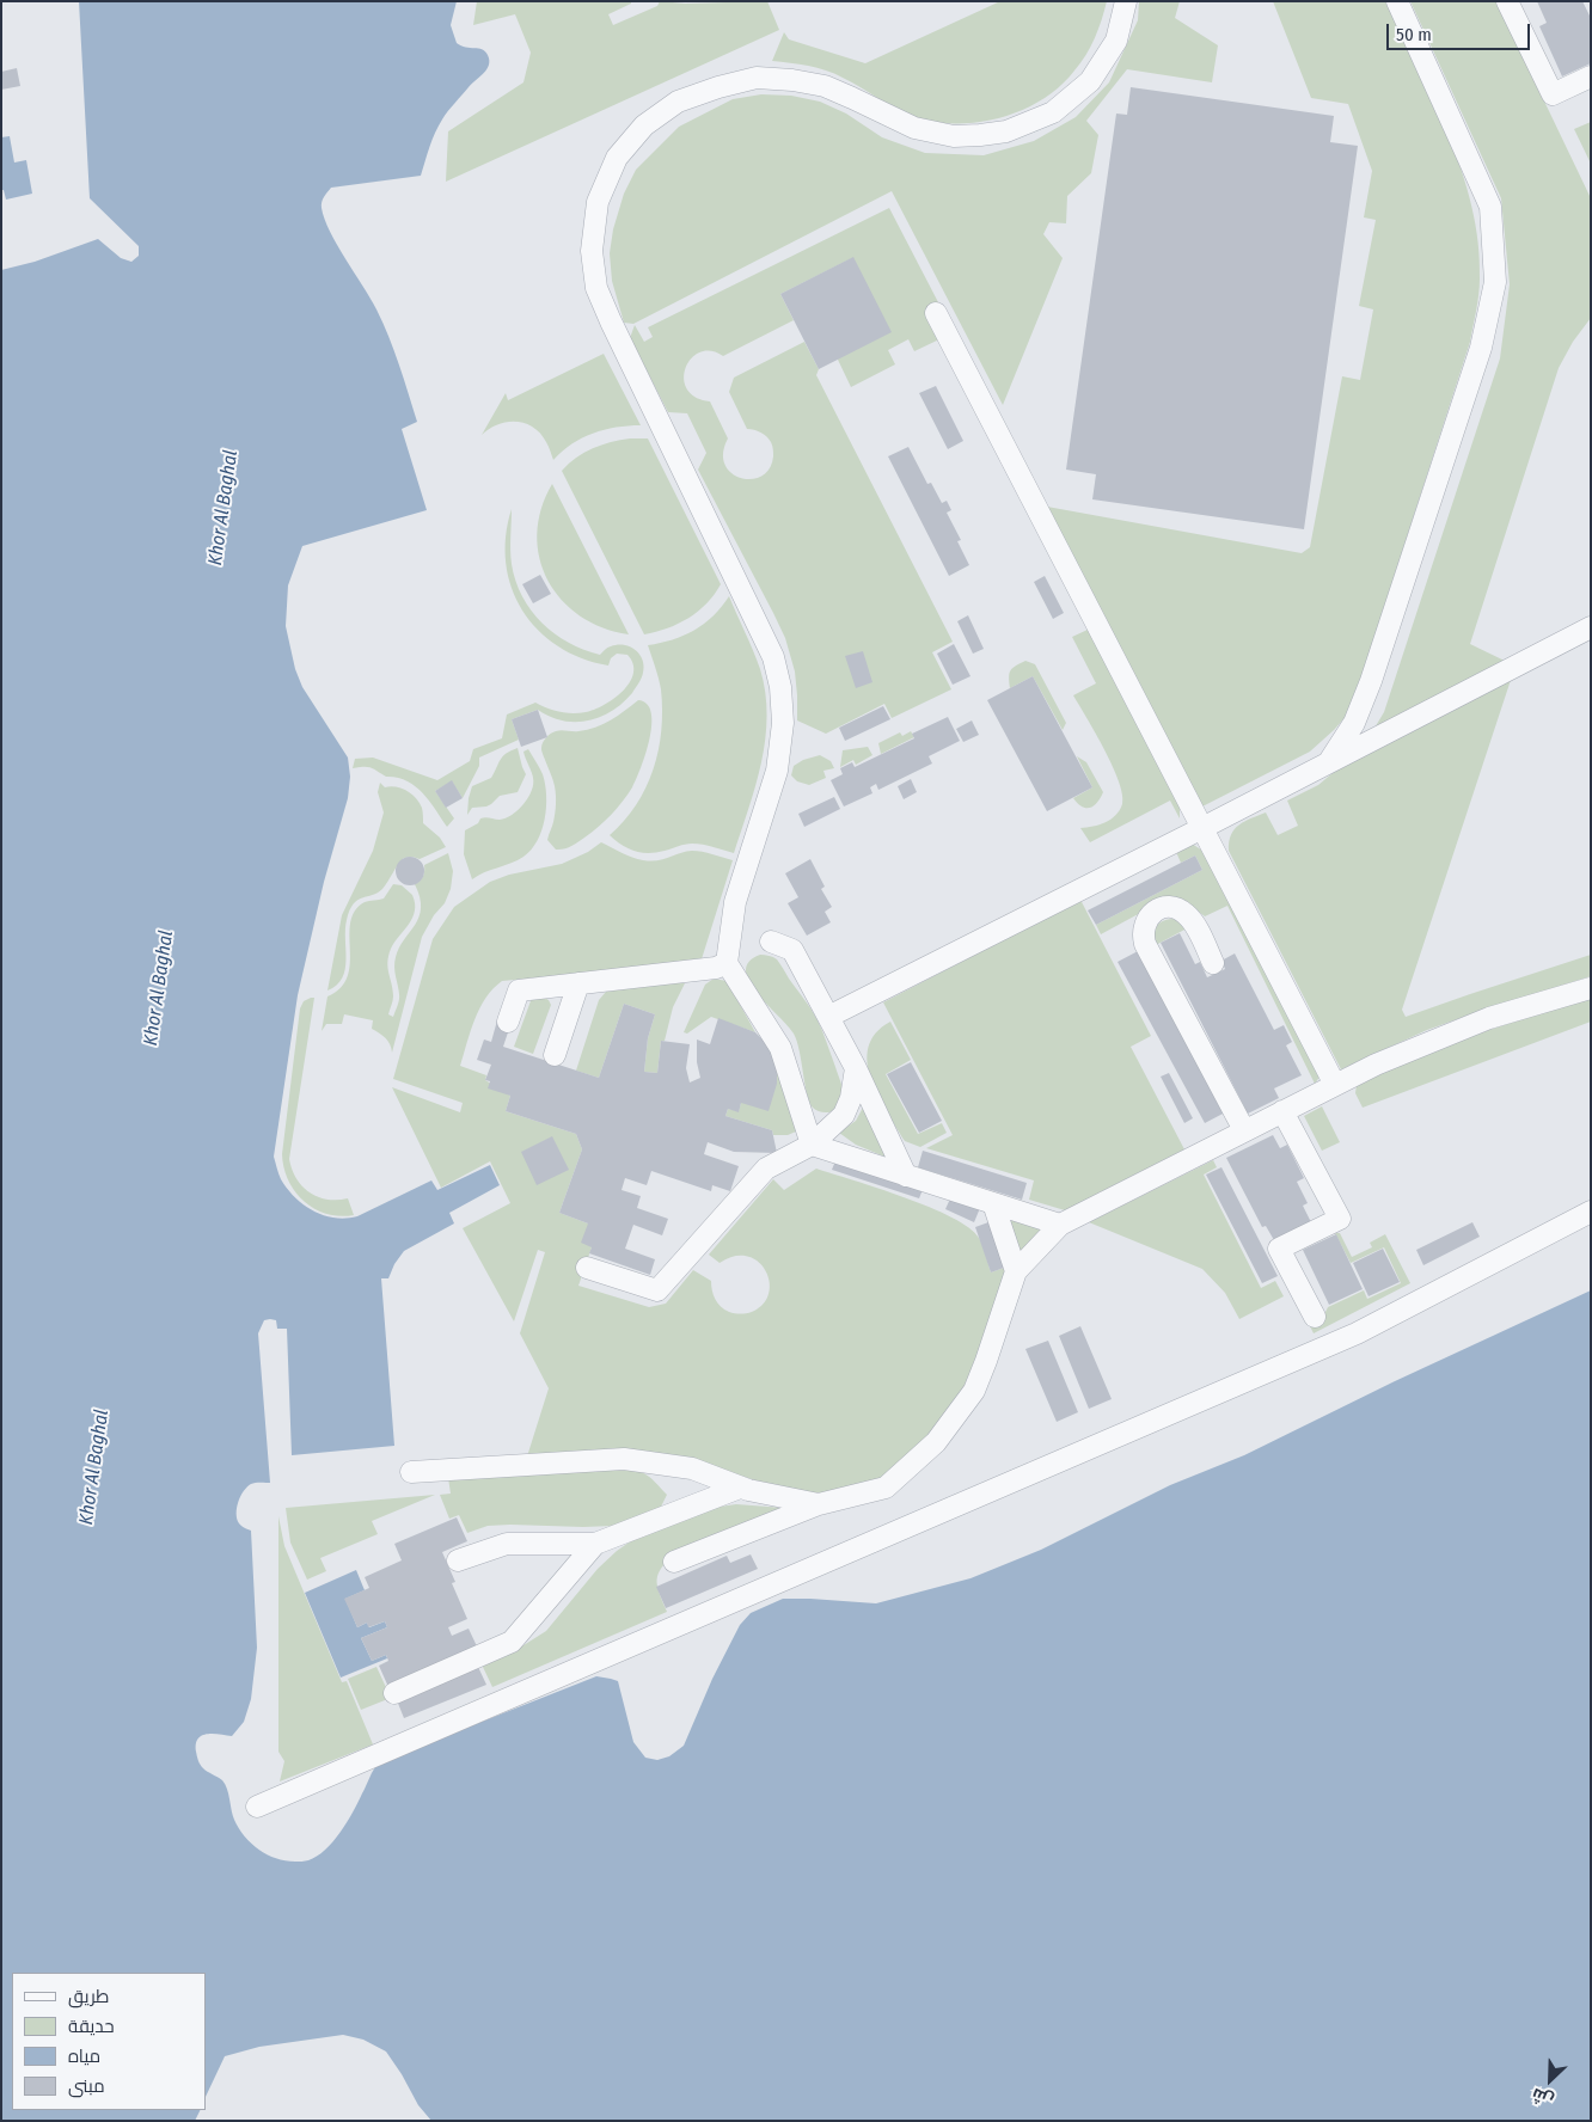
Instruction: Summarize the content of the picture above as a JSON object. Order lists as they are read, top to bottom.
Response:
{
  "water": ["Khor Al Baghal"],
  "legend": [
    "طريق",
    "حديقة",
    "مياه",
    "مبنى"
  ],
  "scale_bar": "50 m",
  "north": "bottom left"
}
